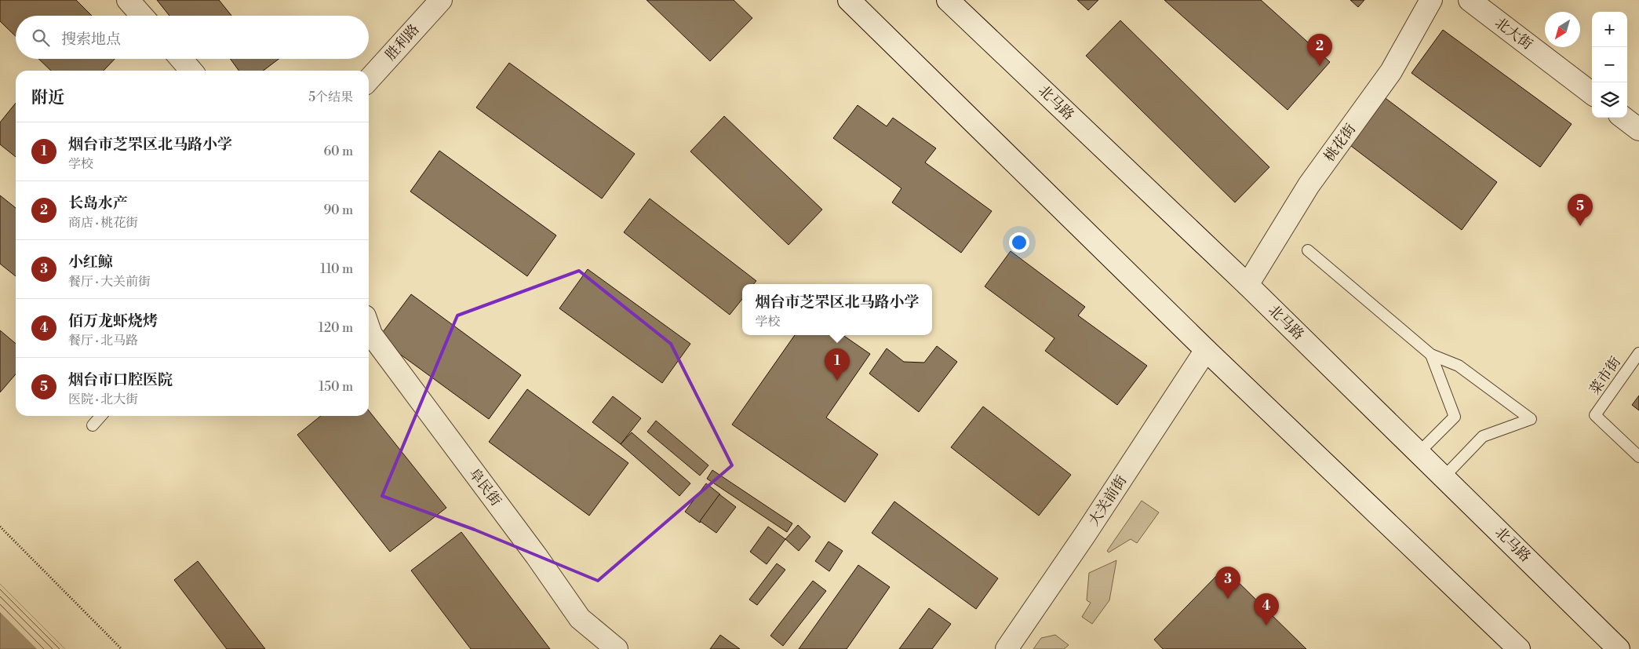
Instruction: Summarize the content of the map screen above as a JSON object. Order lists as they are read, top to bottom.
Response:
{
  "streets": {
    "main road": [
      "北大街",
      "胜利路",
      "北马路",
      "桃花街",
      "阜民街",
      "大关前街"
    ],
    "lane": ["菜市街"]
  },
  "crossings": [
    ["北马路", "桃花街"]
  ],
  "north": "bottom left",
  "page": {
    "map_buttons": ["+", "−"],
    "search": "搜索地点",
    "pins": [
      "2",
      "5",
      "1",
      "3",
      "4"
    ],
    "heading": ["附近", "5个结果"],
    "list": [
      {
        "mark": "1",
        "name": "烟台市芝罘区北马路小学",
        "note": "学校",
        "value": "60 m"
      },
      {
        "mark": "2",
        "name": "长岛水产",
        "note": "商店 · 桃花街",
        "value": "90 m"
      },
      {
        "mark": "3",
        "name": "小红鲸",
        "note": "餐厅 · 大关前街",
        "value": "110 m"
      },
      {
        "mark": "4",
        "name": "佰万龙虾烧烤",
        "note": "餐厅 · 北马路",
        "value": "120 m"
      },
      {
        "mark": "5",
        "name": "烟台市口腔医院",
        "note": "医院 · 北大街",
        "value": "150 m"
      }
    ],
    "popup": ["烟台市芝罘区北马路小学", "学校"]
  }
}
